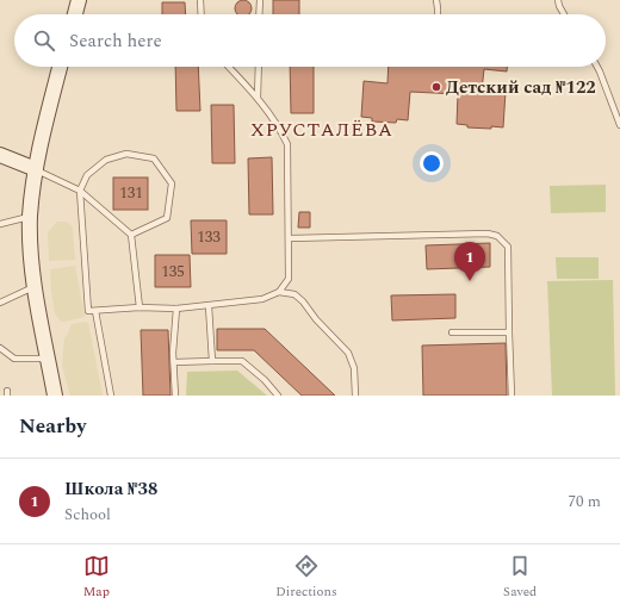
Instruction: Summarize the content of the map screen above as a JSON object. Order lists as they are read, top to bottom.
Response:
{
  "districts": ["ХРУСТАЛЁВА"],
  "places": ["Детский сад №122"],
  "house_numbers": ["131", "133", "135"],
  "page": {
    "search": "Search here",
    "pins": "1",
    "heading": "Nearby",
    "list": [
      {
        "mark": "1",
        "name": "Школа №38",
        "note": "School",
        "value": "70 m"
      }
    ],
    "nav": ["Map", "Directions", "Saved"]
  }
}
